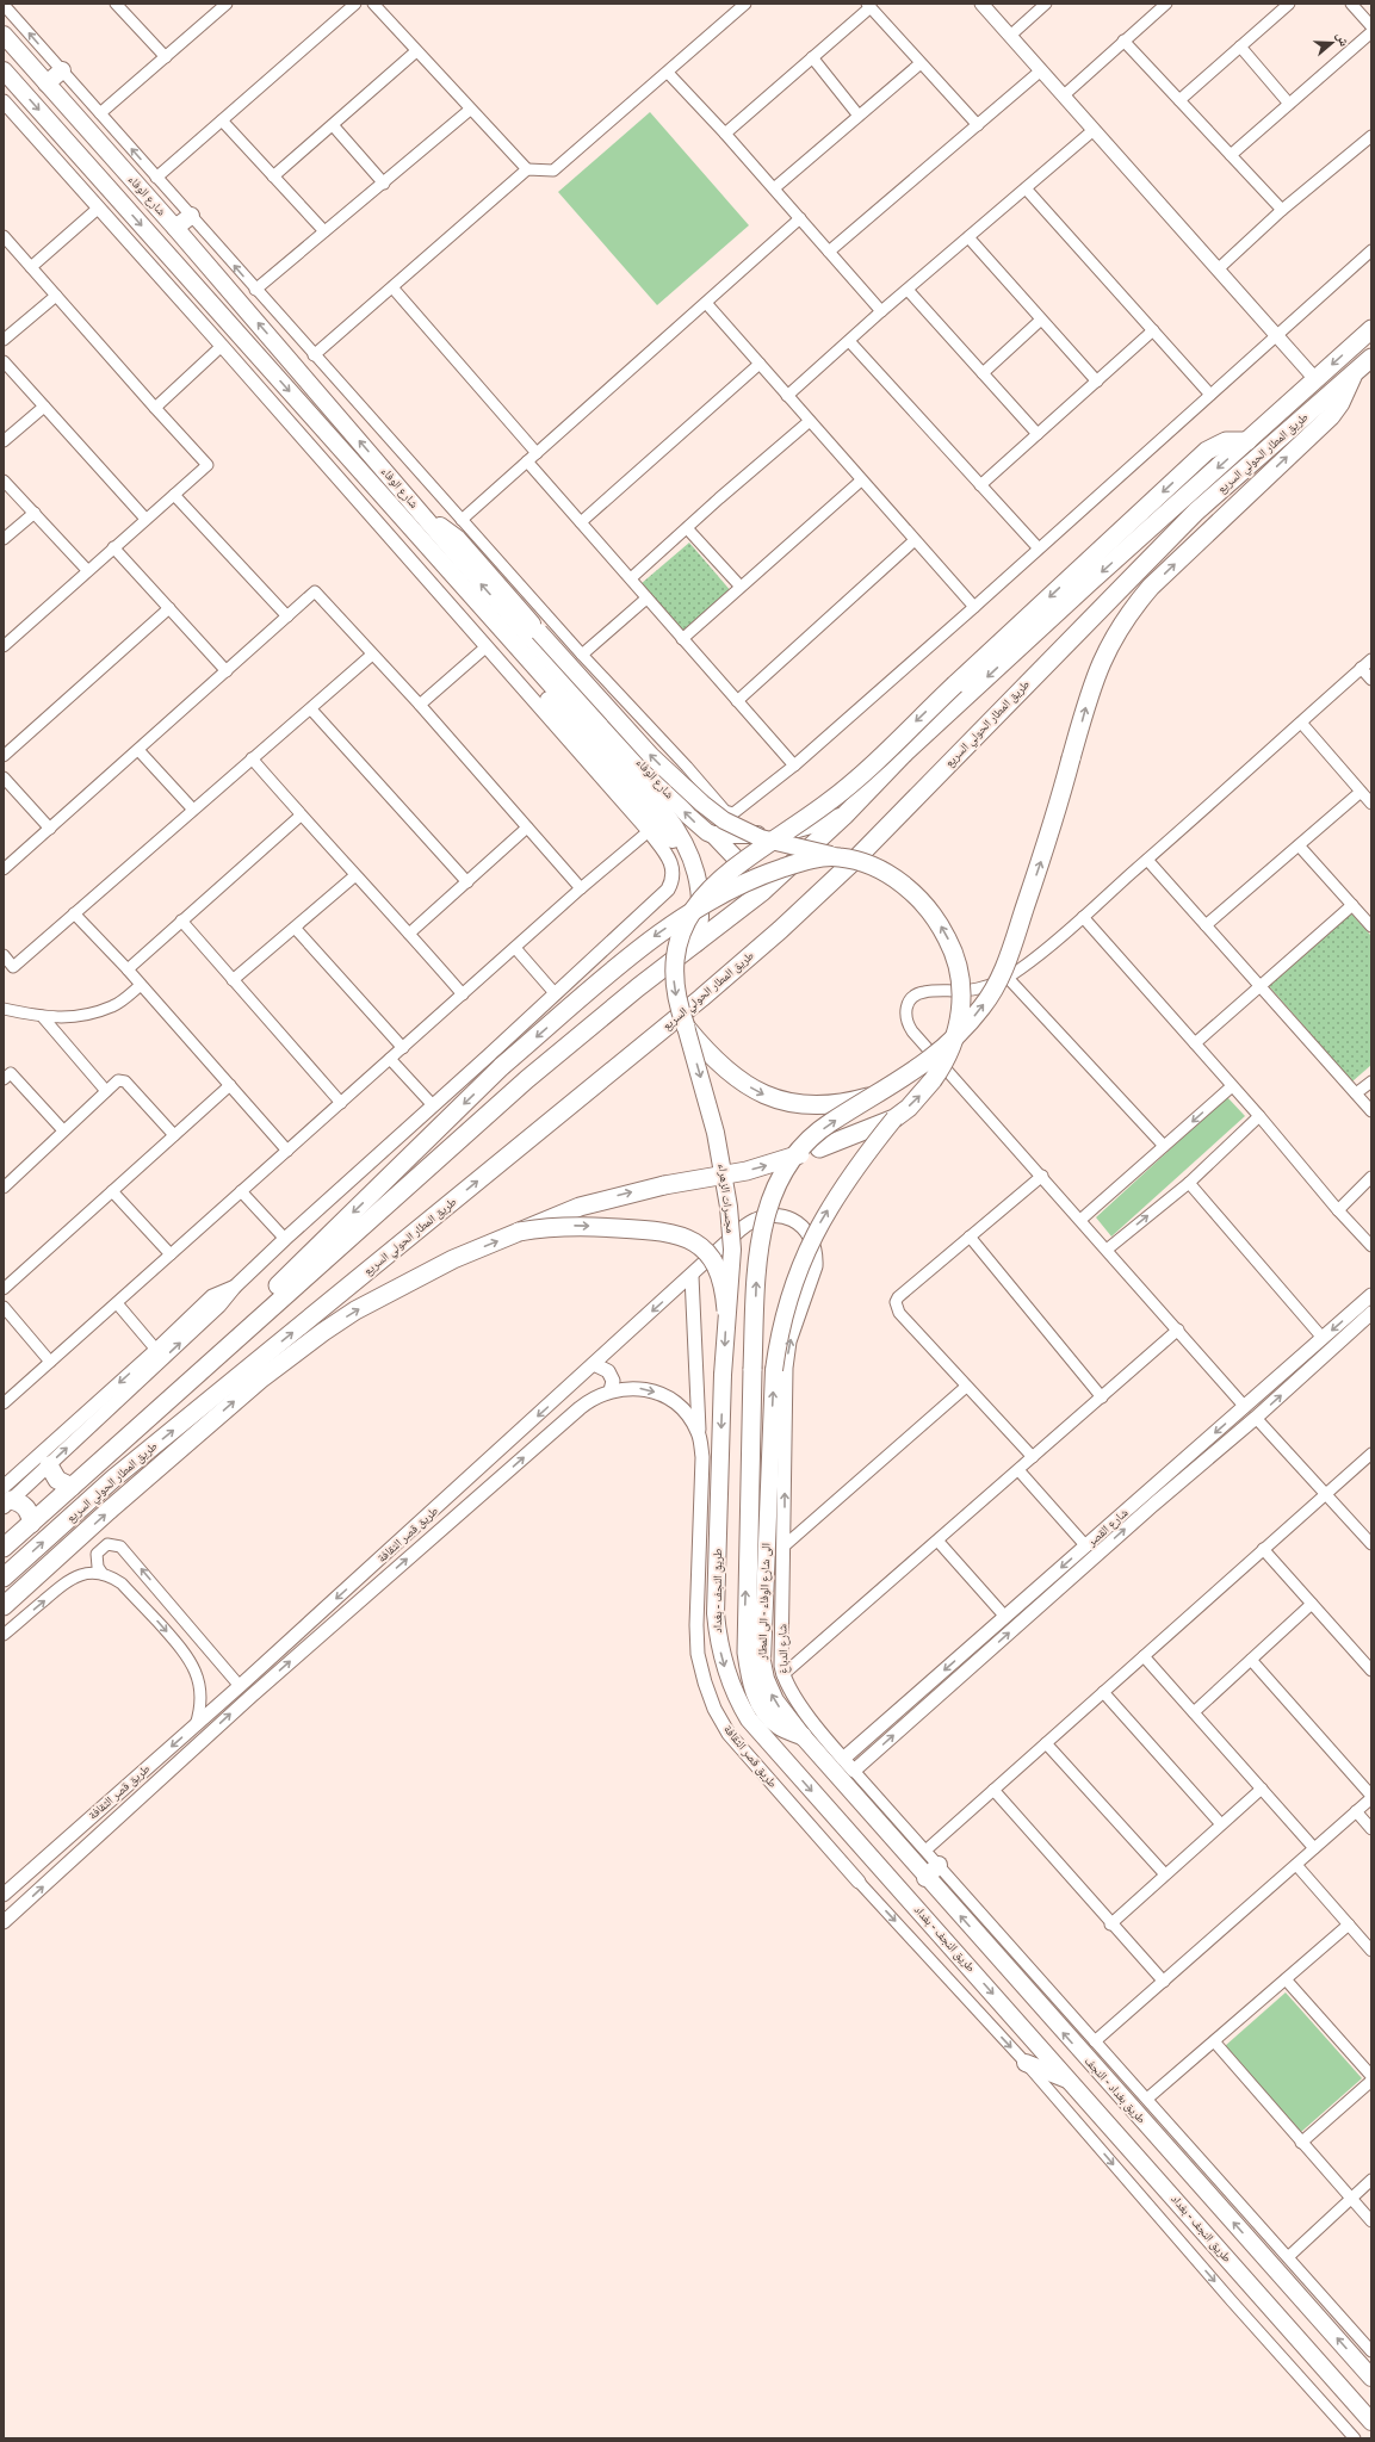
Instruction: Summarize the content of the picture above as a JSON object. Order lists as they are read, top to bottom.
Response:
{
  "streets": {
    "highway": ["طريق المطار الحولي السريع"],
    "main road": [
      "شارع الوفاء",
      "مجسرات الزهراء",
      "طريق النجف - بغداد",
      "الى شارع الوفاء - الى المطار",
      "طريق بغداد - النجف"
    ],
    "street": ["شارع القصر", "طريق قصر الثقافة", "شارع الدباغ"]
  },
  "crossings": [
    ["شارع الوفاء", "طريق المطار الحولي السريع"],
    ["مجسرات الزهراء", "طريق النجف - بغداد"],
    ["شارع القصر", "شارع الدباغ"],
    ["طريق قصر الثقافة", "شارع الدباغ"],
    ["الى شارع الوفاء - الى المطار", "طريق بغداد - النجف"]
  ],
  "one_way": [
    "مجسرات الزهراء",
    "طريق النجف - بغداد",
    "الى شارع الوفاء - الى المطار",
    "طريق بغداد - النجف"
  ],
  "north": "right"
}
